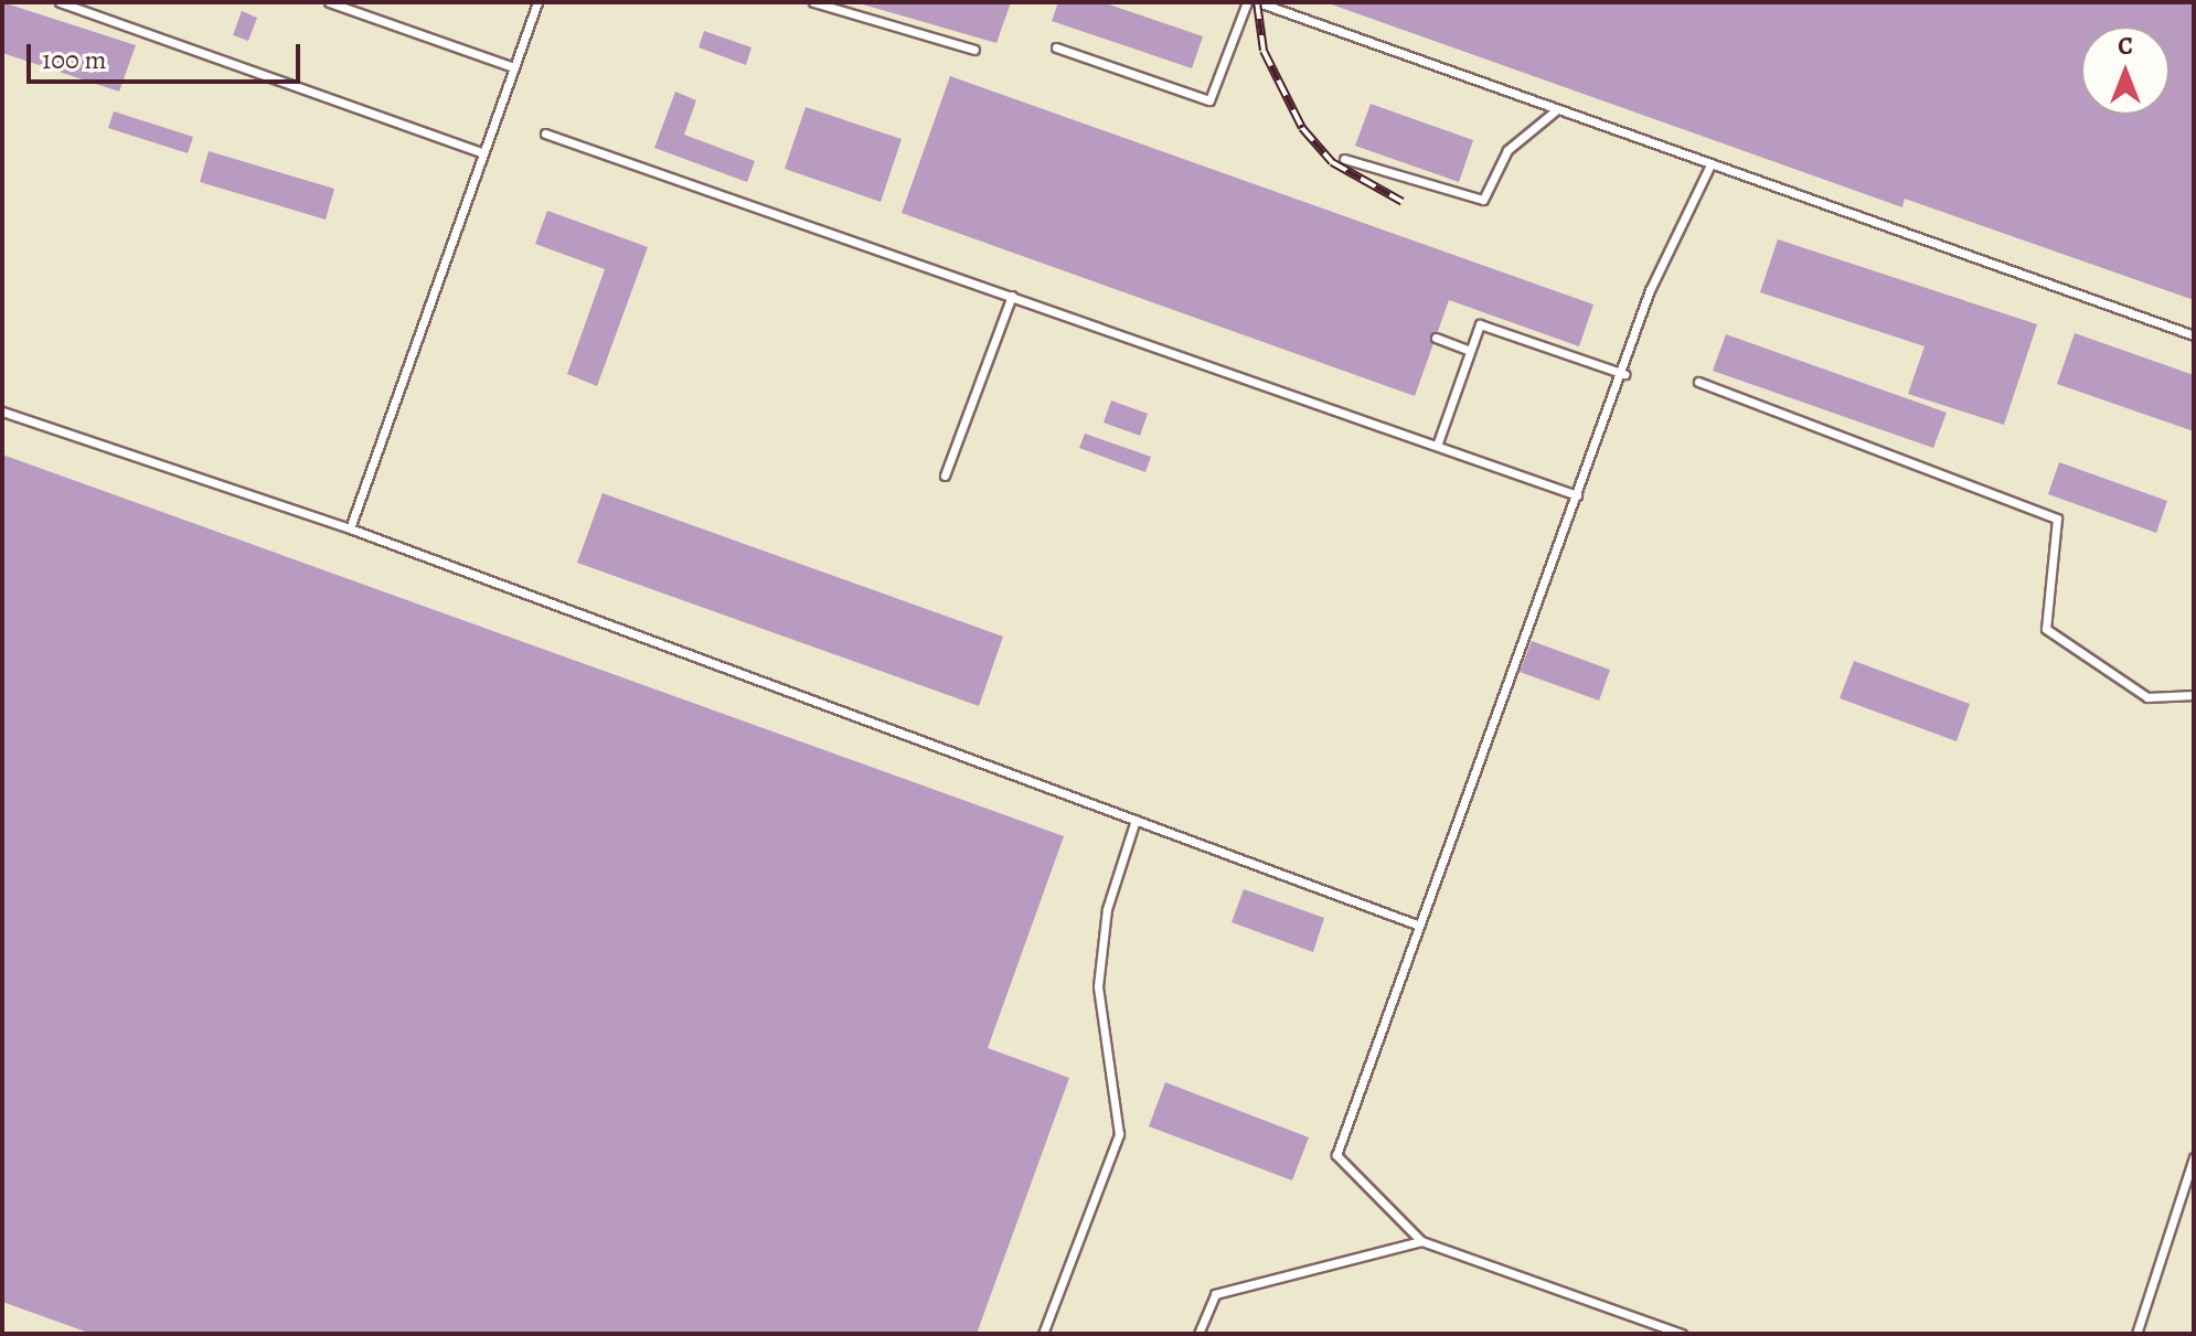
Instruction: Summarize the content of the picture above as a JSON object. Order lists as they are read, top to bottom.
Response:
{
  "scale_bar": "100 m",
  "north": "top"
}
